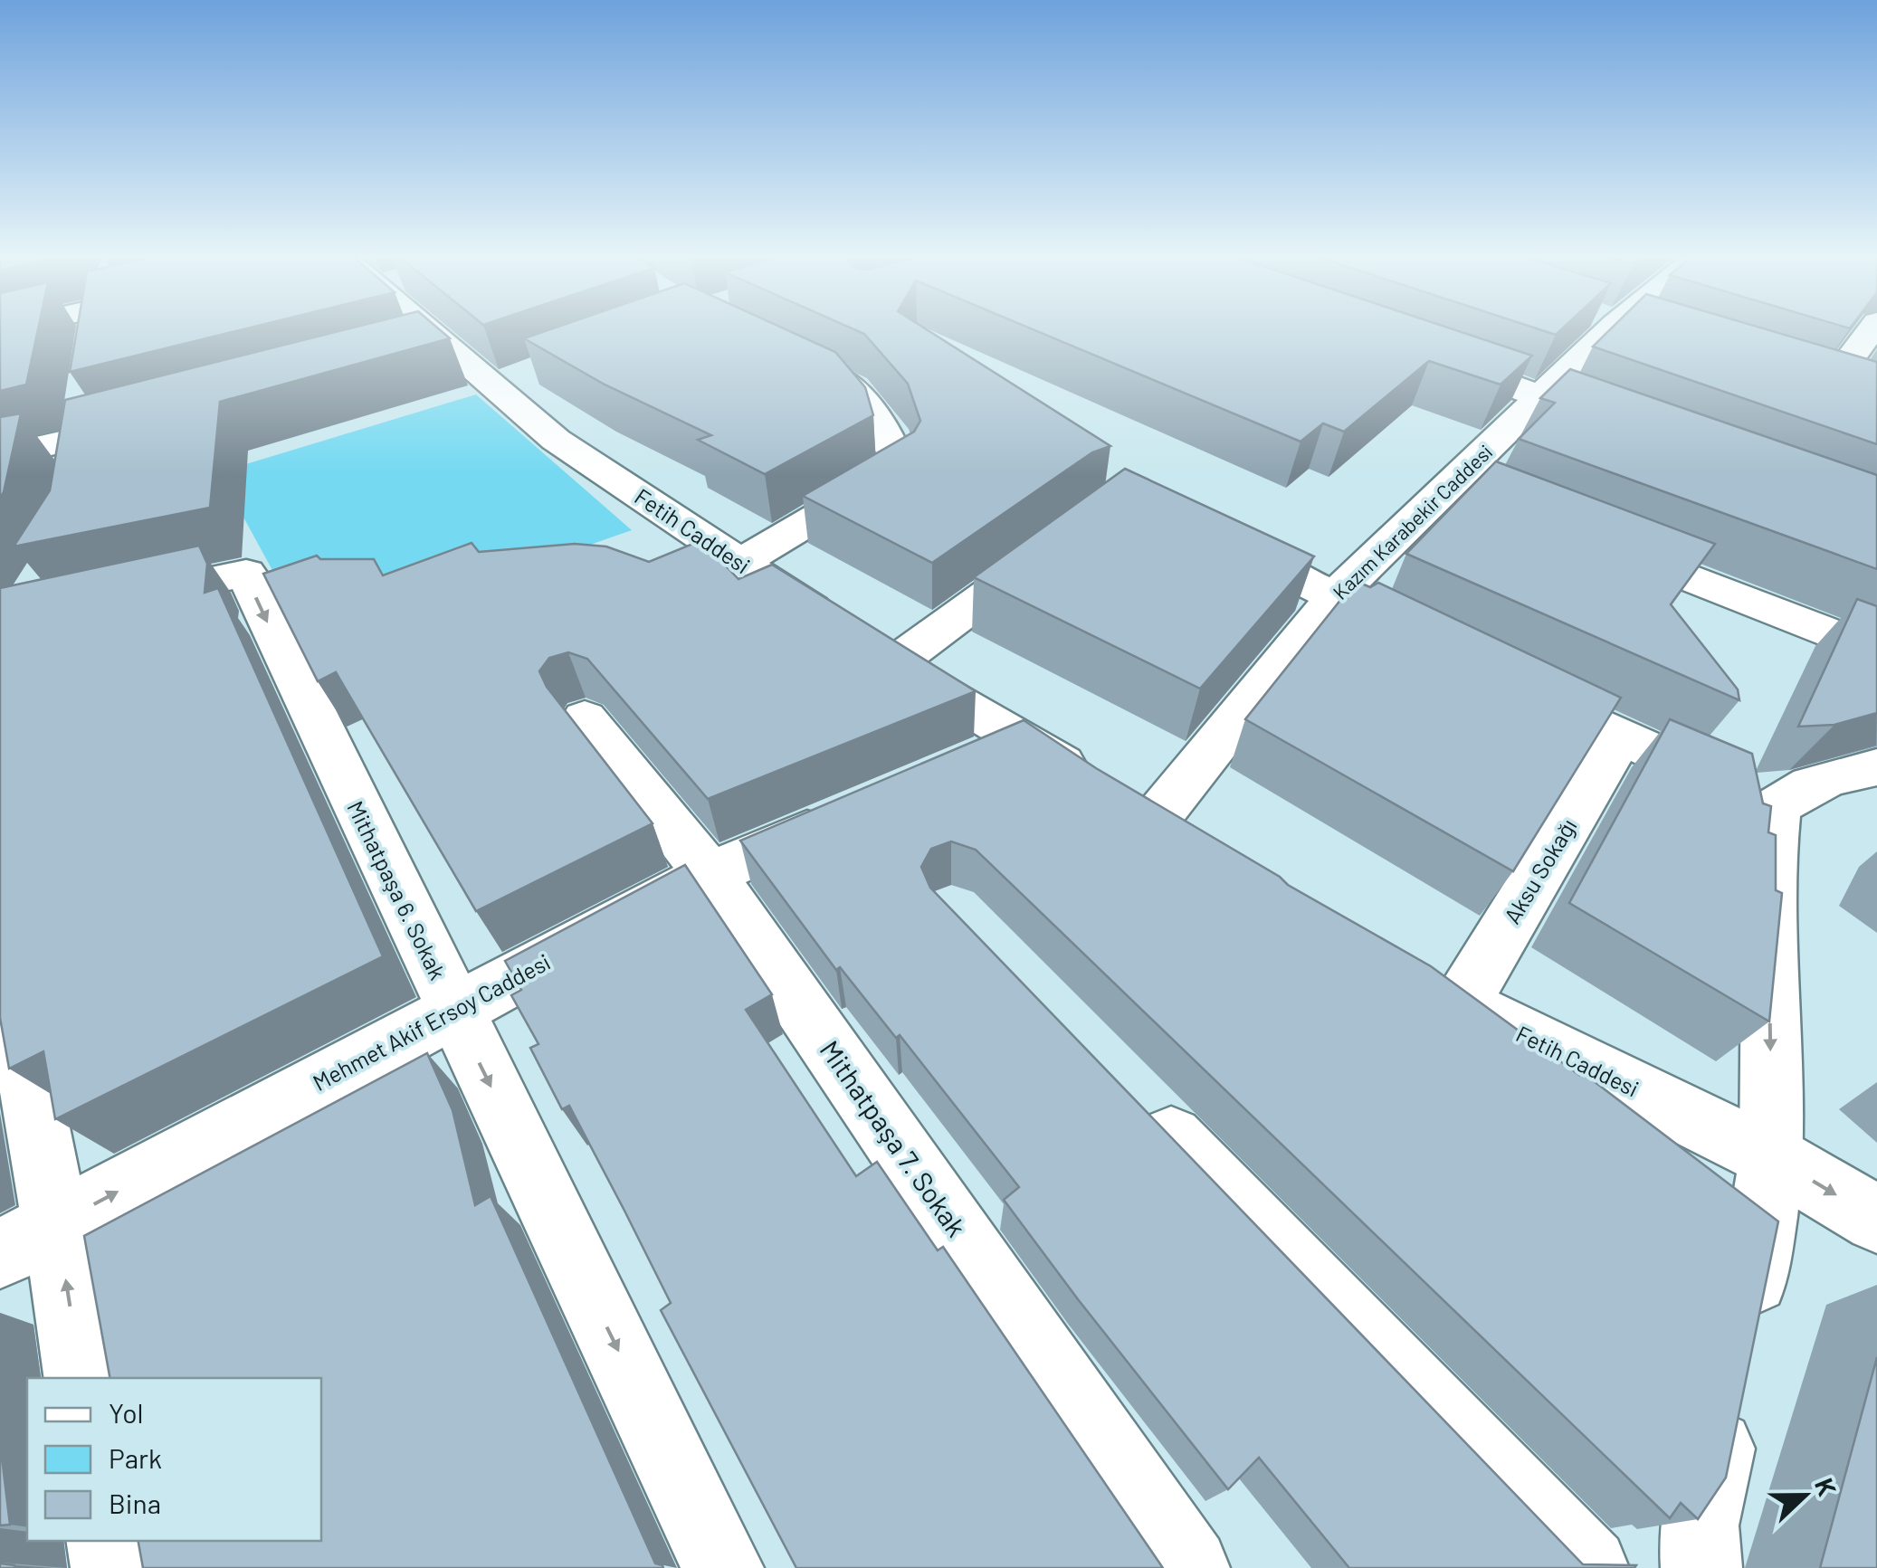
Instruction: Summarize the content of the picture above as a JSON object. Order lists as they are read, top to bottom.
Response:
{
  "streets": {
    "street": [
      "Kazım Karabekir Caddesi",
      "Fetih Caddesi",
      "Aksu Sokağı",
      "Mithatpaşa 6. Sokak",
      "Mehmet Akif Ersoy Caddesi",
      "Mithatpaşa 7. Sokak"
    ]
  },
  "crossings": [
    ["Kazım Karabekir Caddesi", "Fetih Caddesi"],
    ["Fetih Caddesi", "Aksu Sokağı"],
    ["Mithatpaşa 6. Sokak", "Mehmet Akif Ersoy Caddesi"],
    ["Mehmet Akif Ersoy Caddesi", "Mithatpaşa 7. Sokak"]
  ],
  "one_way": ["Mithatpaşa 6. Sokak", "Mehmet Akif Ersoy Caddesi"],
  "legend": ["Yol", "Park", "Bina"],
  "north": "right"
}
